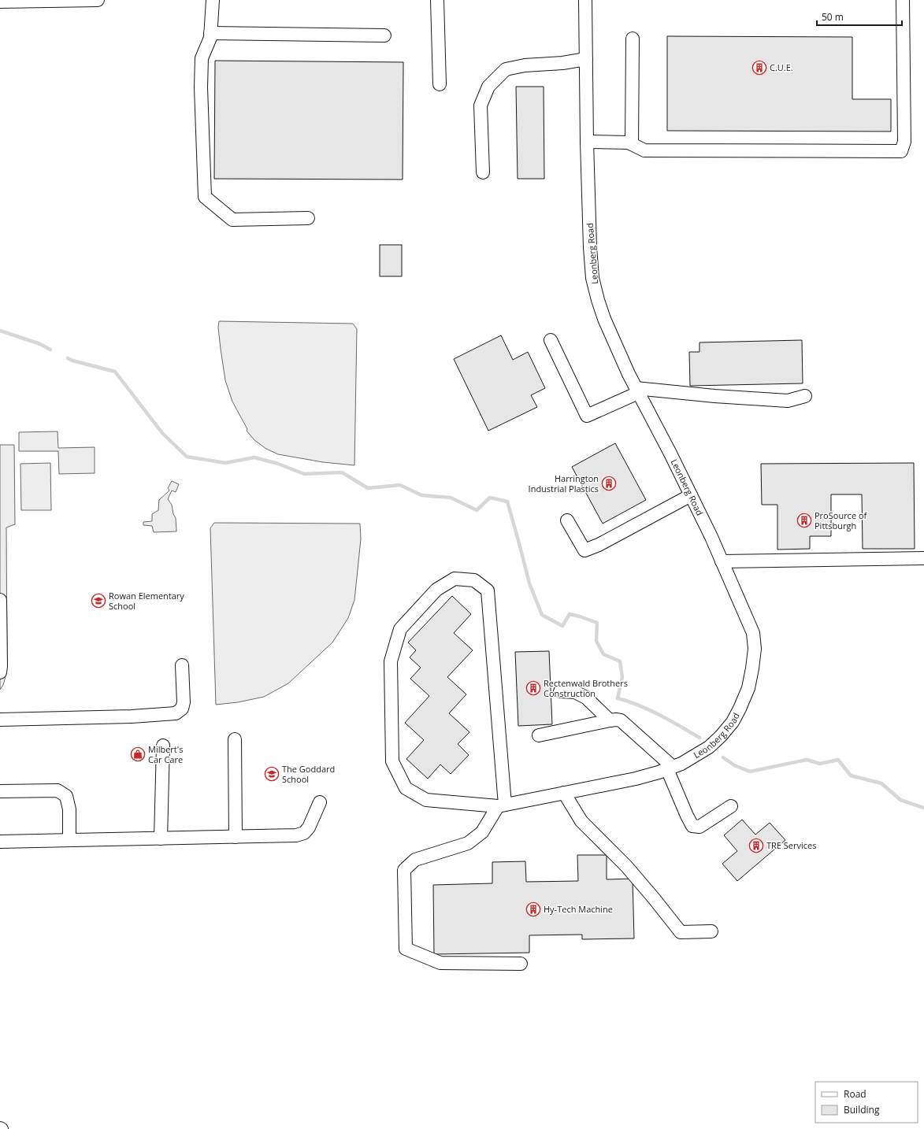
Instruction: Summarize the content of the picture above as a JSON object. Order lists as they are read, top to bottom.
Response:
{
  "streets": {
    "street": ["Leonberg Road"]
  },
  "places": {
    "building": [
      "C.U.E.",
      "Harrington Industrial Plastics",
      "ProSource of Pittsburgh",
      "Rectenwald Brothers Construction",
      "TRE Services",
      "Hy-Tech Machine"
    ],
    "school or university": ["Rowan Elementary School", "The Goddard School"],
    "shop": ["Milbert's Car Care"]
  },
  "legend": ["Road", "Building"],
  "scale_bar": "50 m"
}
